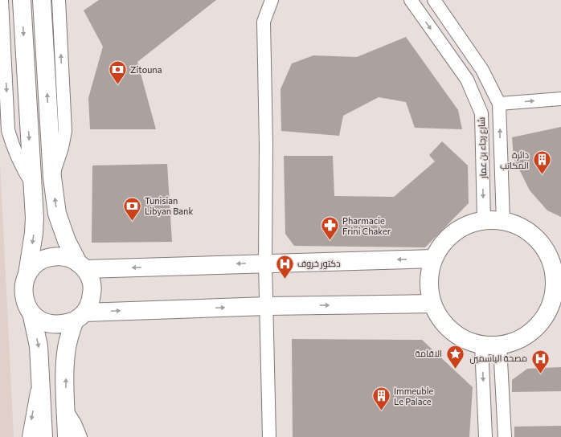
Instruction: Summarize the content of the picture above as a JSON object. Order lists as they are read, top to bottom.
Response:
{
  "streets": {
    "street": ["شارع رجاء بن عمار"]
  },
  "places": {
    "bank": ["Zitouna", "Tunisian Libyan Bank"],
    "building": ["دائرة المكاتب", "Immeuble Le Palace"],
    "pharmacy": ["Pharmacie Frini Chaker"],
    "hospital": ["دكتور خروف", "مصحة الياسمين"],
    "place": ["الاقامة"]
  }
}
